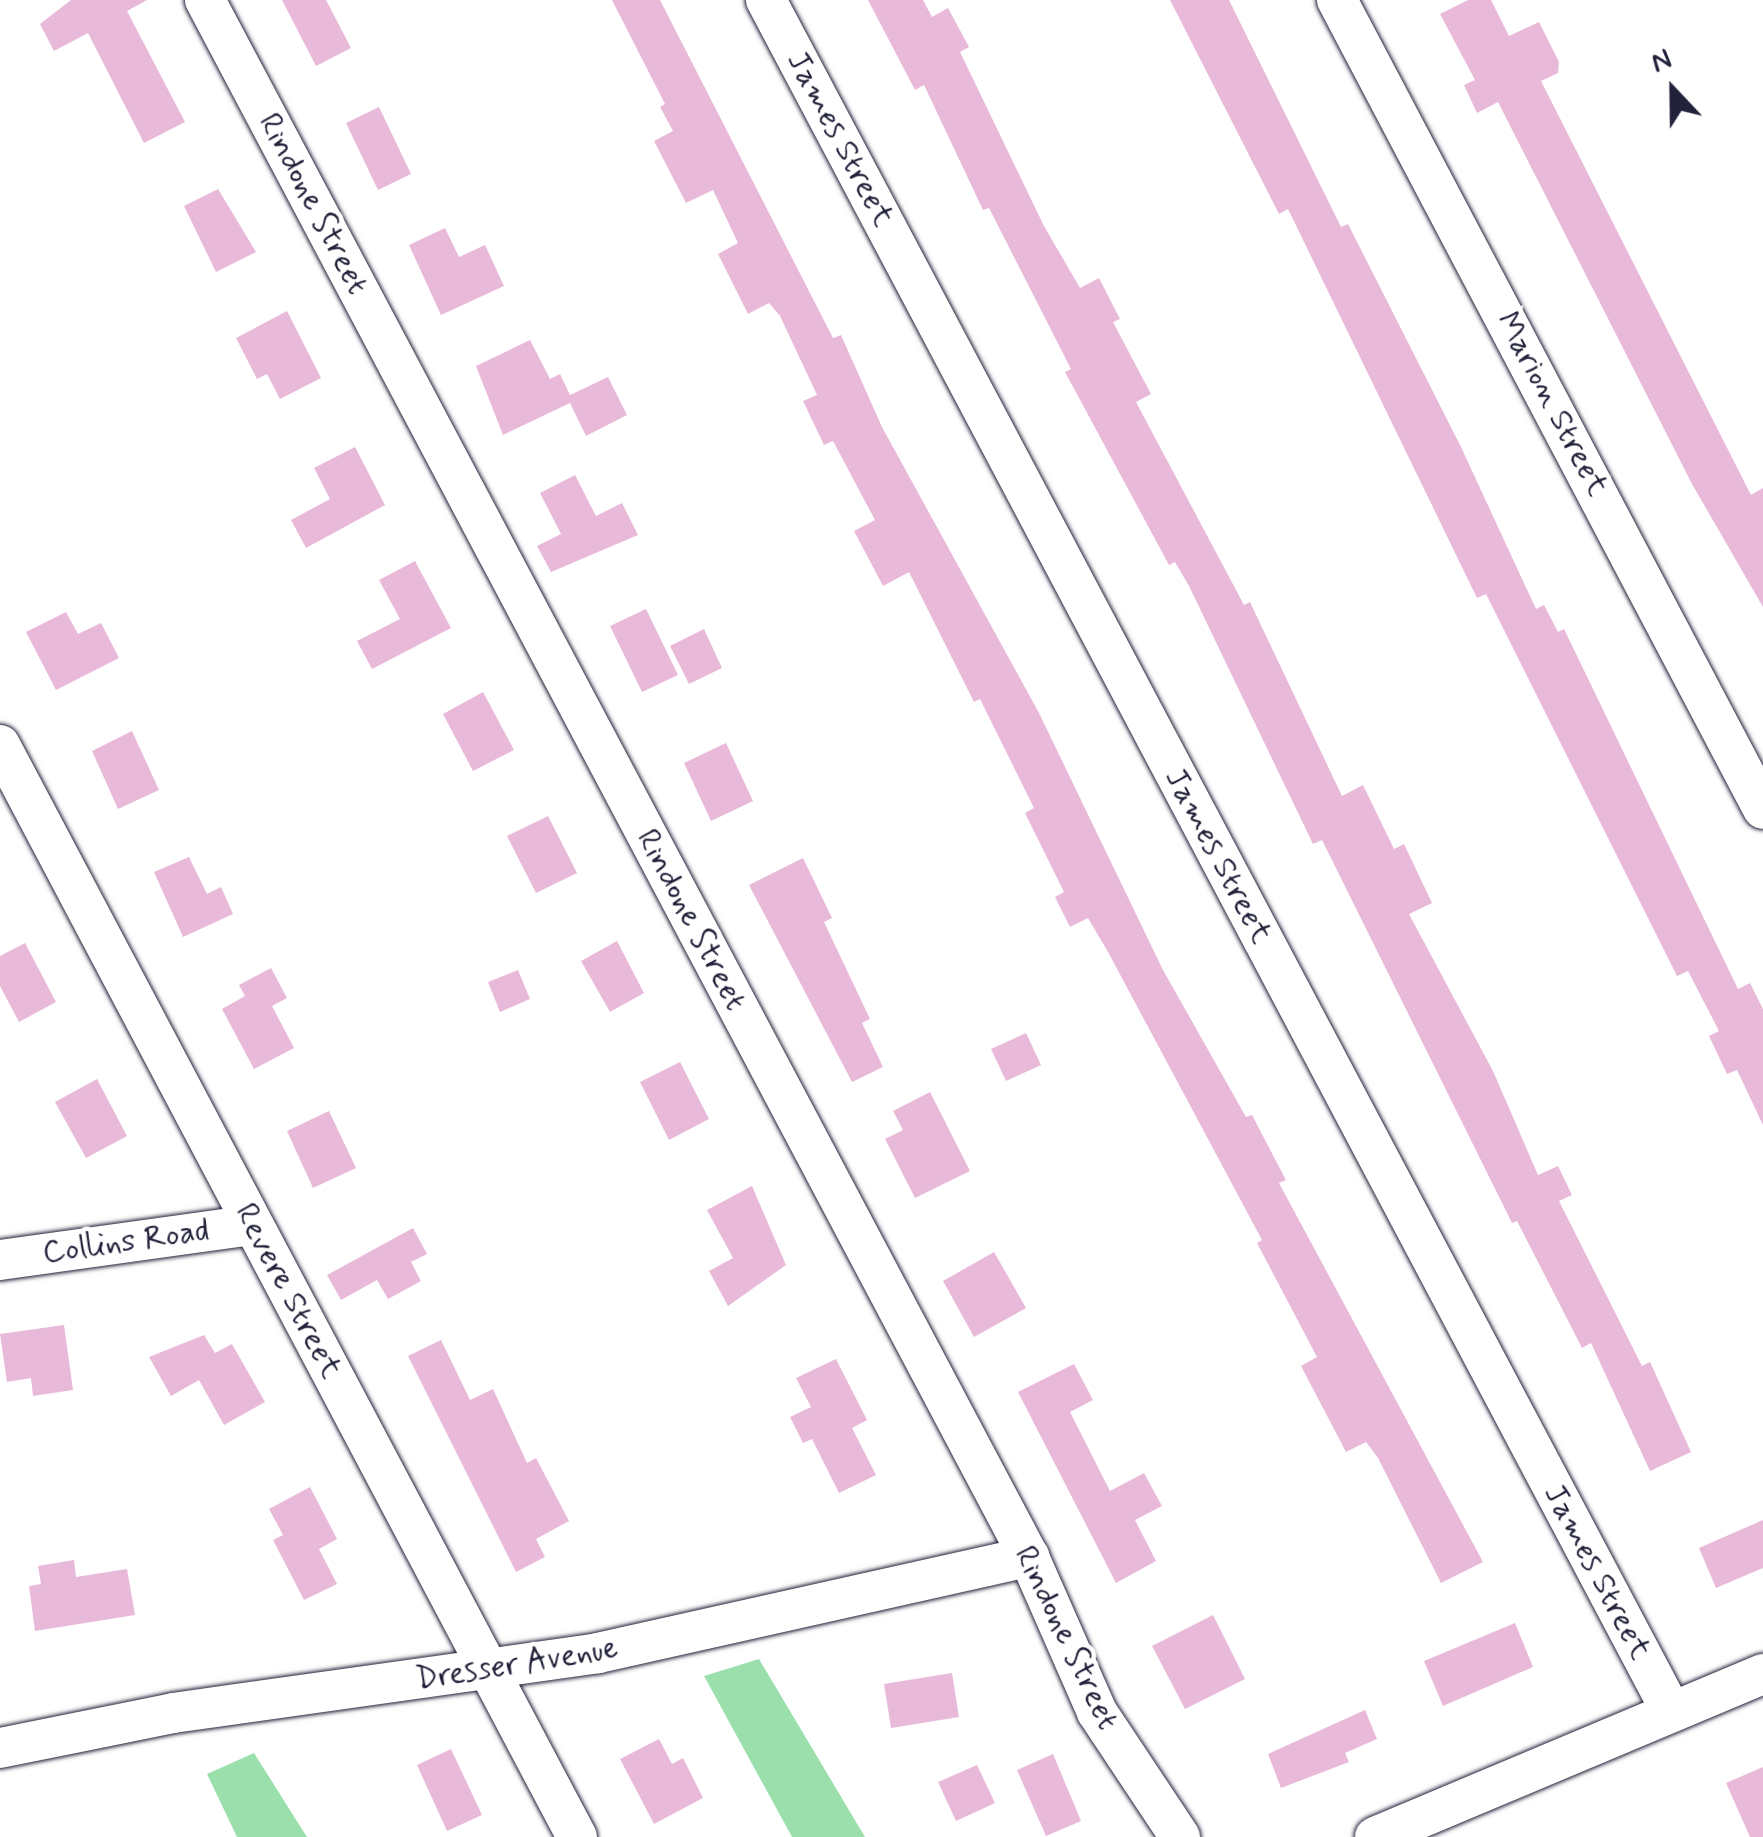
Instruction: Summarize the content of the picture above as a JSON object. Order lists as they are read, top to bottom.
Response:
{
  "streets": {
    "street": [
      "James Street",
      "Rindone Street",
      "Marion Street",
      "Collins Road",
      "Revere Street",
      "Dresser Avenue"
    ]
  },
  "crossings": [
    ["Rindone Street", "Dresser Avenue"],
    ["Collins Road", "Revere Street"],
    ["Revere Street", "Dresser Avenue"]
  ],
  "north": "top"
}
